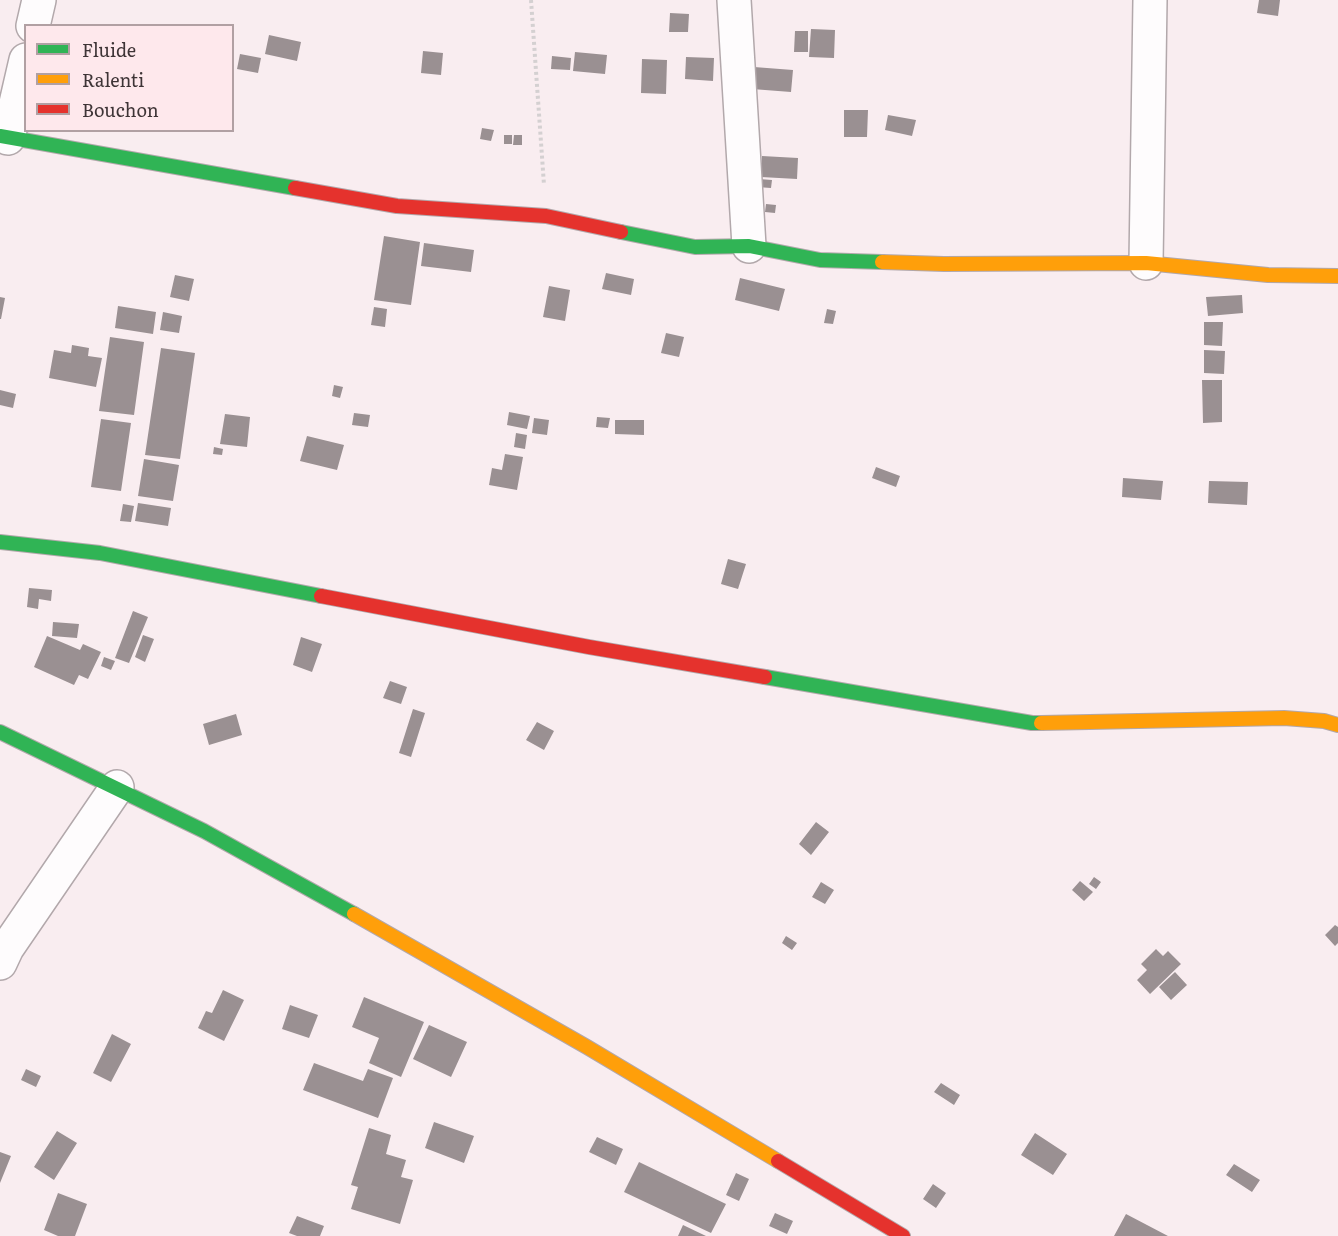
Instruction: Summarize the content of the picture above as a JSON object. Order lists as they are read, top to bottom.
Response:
{
  "legend": ["Fluide", "Ralenti", "Bouchon"]
}
